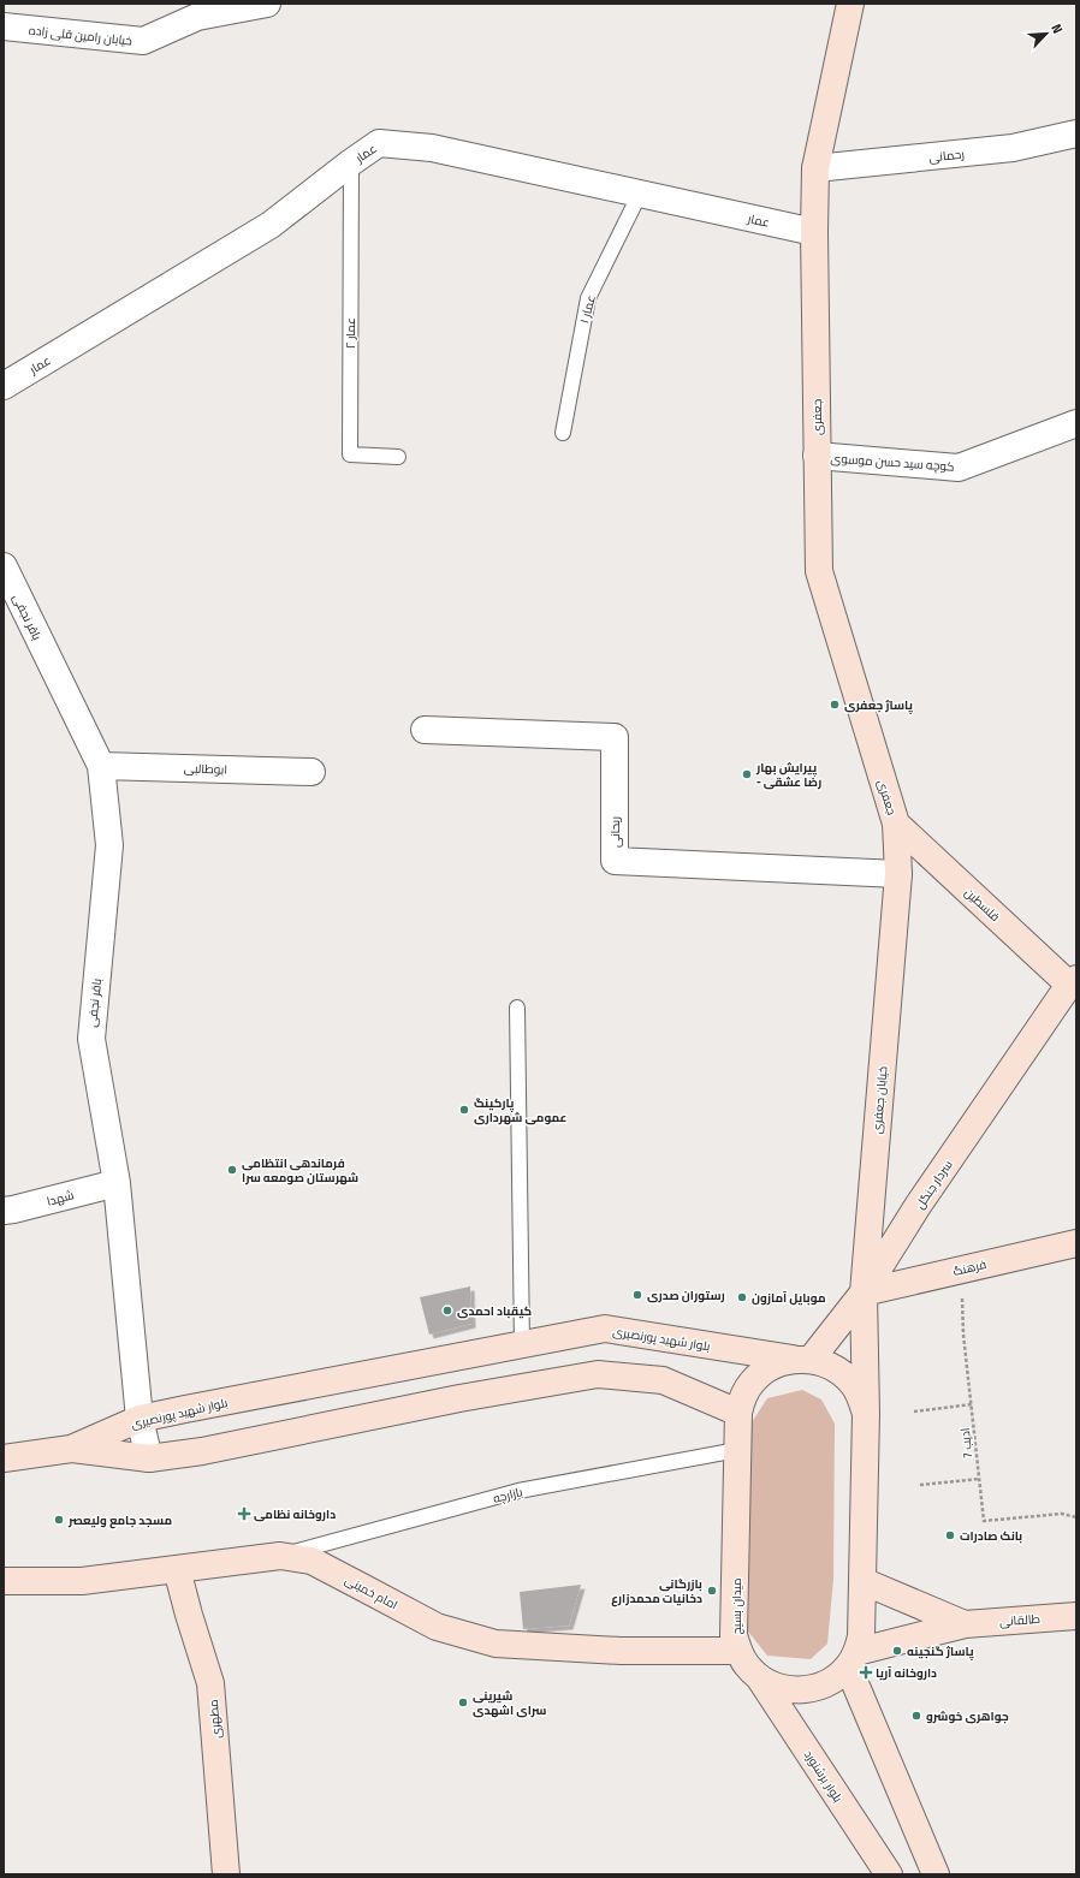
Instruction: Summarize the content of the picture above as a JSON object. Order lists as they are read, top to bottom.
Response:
{
  "streets": {
    "main road": [
      "جعفری",
      "فلسطین",
      "خیابان جعفری",
      "سردار جنگل",
      "فرهنگ",
      "بلوار شهید پورنصیری",
      "امام خمینی",
      "میدان بسیج",
      "طالقانی",
      "مطهری",
      "بلوار برشنورد"
    ],
    "street": [
      "خیابان رامین قلی زاده",
      "عمار",
      "رحمانی",
      "کوچه سید حسن موسوی",
      "باقر نجفی",
      "ابوطالبی",
      "ریحانی",
      "شهدا"
    ],
    "lane": ["عمار ۱", "عمار ۲", "بازارچه"],
    "path": ["ادیب 7"]
  },
  "crossings": [
    ["عمار", "عمار ۱"],
    ["عمار", "عمار ۲"],
    ["عمار", "جعفری"],
    ["رحمانی", "جعفری"],
    ["جعفری", "کوچه سید حسن موسوی"],
    ["جعفری", "فلسطین"],
    ["جعفری", "خیابان جعفری"],
    ["باقر نجفی", "ابوطالبی"],
    ["باقر نجفی", "شهدا"],
    ["باقر نجفی", "بلوار شهید پورنصیری"],
    ["ریحانی", "خیابان جعفری"],
    ["فلسطین", "خیابان جعفری"],
    ["فلسطین", "سردار جنگل"],
    ["خیابان جعفری", "سردار جنگل"],
    ["خیابان جعفری", "فرهنگ"],
    ["سردار جنگل", "فرهنگ"],
    ["فرهنگ", "ادیب 7"],
    ["بلوار شهید پورنصیری", "میدان بسیج"],
    ["بازارچه", "امام خمینی"],
    ["بازارچه", "میدان بسیج"],
    ["امام خمینی", "میدان بسیج"],
    ["امام خمینی", "مطهری"],
    ["میدان بسیج", "طالقانی"],
    ["میدان بسیج", "بلوار برشنورد"]
  ],
  "places": {
    "other": [
      "پاساژ جعفری",
      "پیرایش بهار - رضا عشقی",
      "پارکینگ عمومی شهرداری",
      "فرماندهی انتظامی شهرستان صومعه سرا",
      "رستوران صدری",
      "موبایل آمازون",
      "کیقباد احمدی",
      "مسجد جامع ولیعصر",
      "بانک صادرات",
      "بازرگانی دخانیات محمدزارع",
      "پاساژ گنجینه",
      "شیرینی سرای اشهدی",
      "جواهری خوشرو"
    ],
    "health": ["داروخانه نظامی", "داروخانه آریا"]
  },
  "north": "top right"
}
